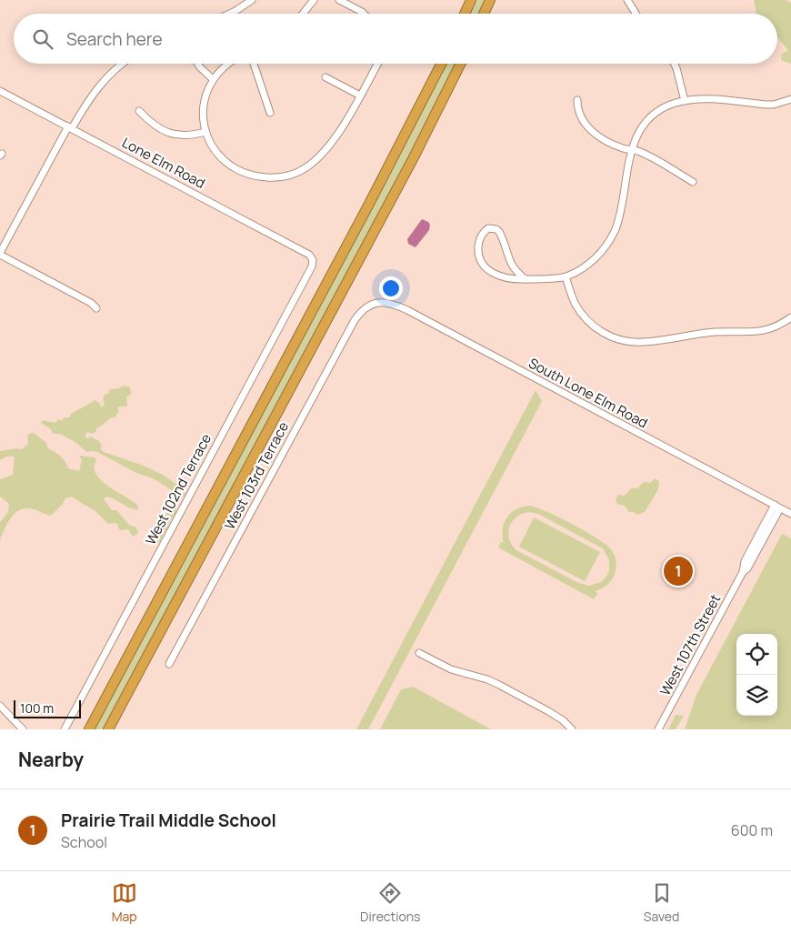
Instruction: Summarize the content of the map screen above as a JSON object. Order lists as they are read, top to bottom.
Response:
{
  "streets": {
    "street": [
      "Lone Elm Road",
      "South Lone Elm Road",
      "West 103rd Terrace",
      "West 102nd Terrace",
      "West 107th Street"
    ]
  },
  "crossings": [
    ["Lone Elm Road", "West 102nd Terrace"],
    ["South Lone Elm Road", "West 103rd Terrace"],
    ["South Lone Elm Road", "West 107th Street"]
  ],
  "scale_bar": "100 m",
  "page": {
    "search": "Search here",
    "pins": "1",
    "scale": "100 m",
    "heading": "Nearby",
    "list": [
      {
        "mark": "1",
        "name": "Prairie Trail Middle School",
        "note": "School",
        "value": "600 m"
      }
    ],
    "nav": ["Map", "Directions", "Saved"]
  }
}
